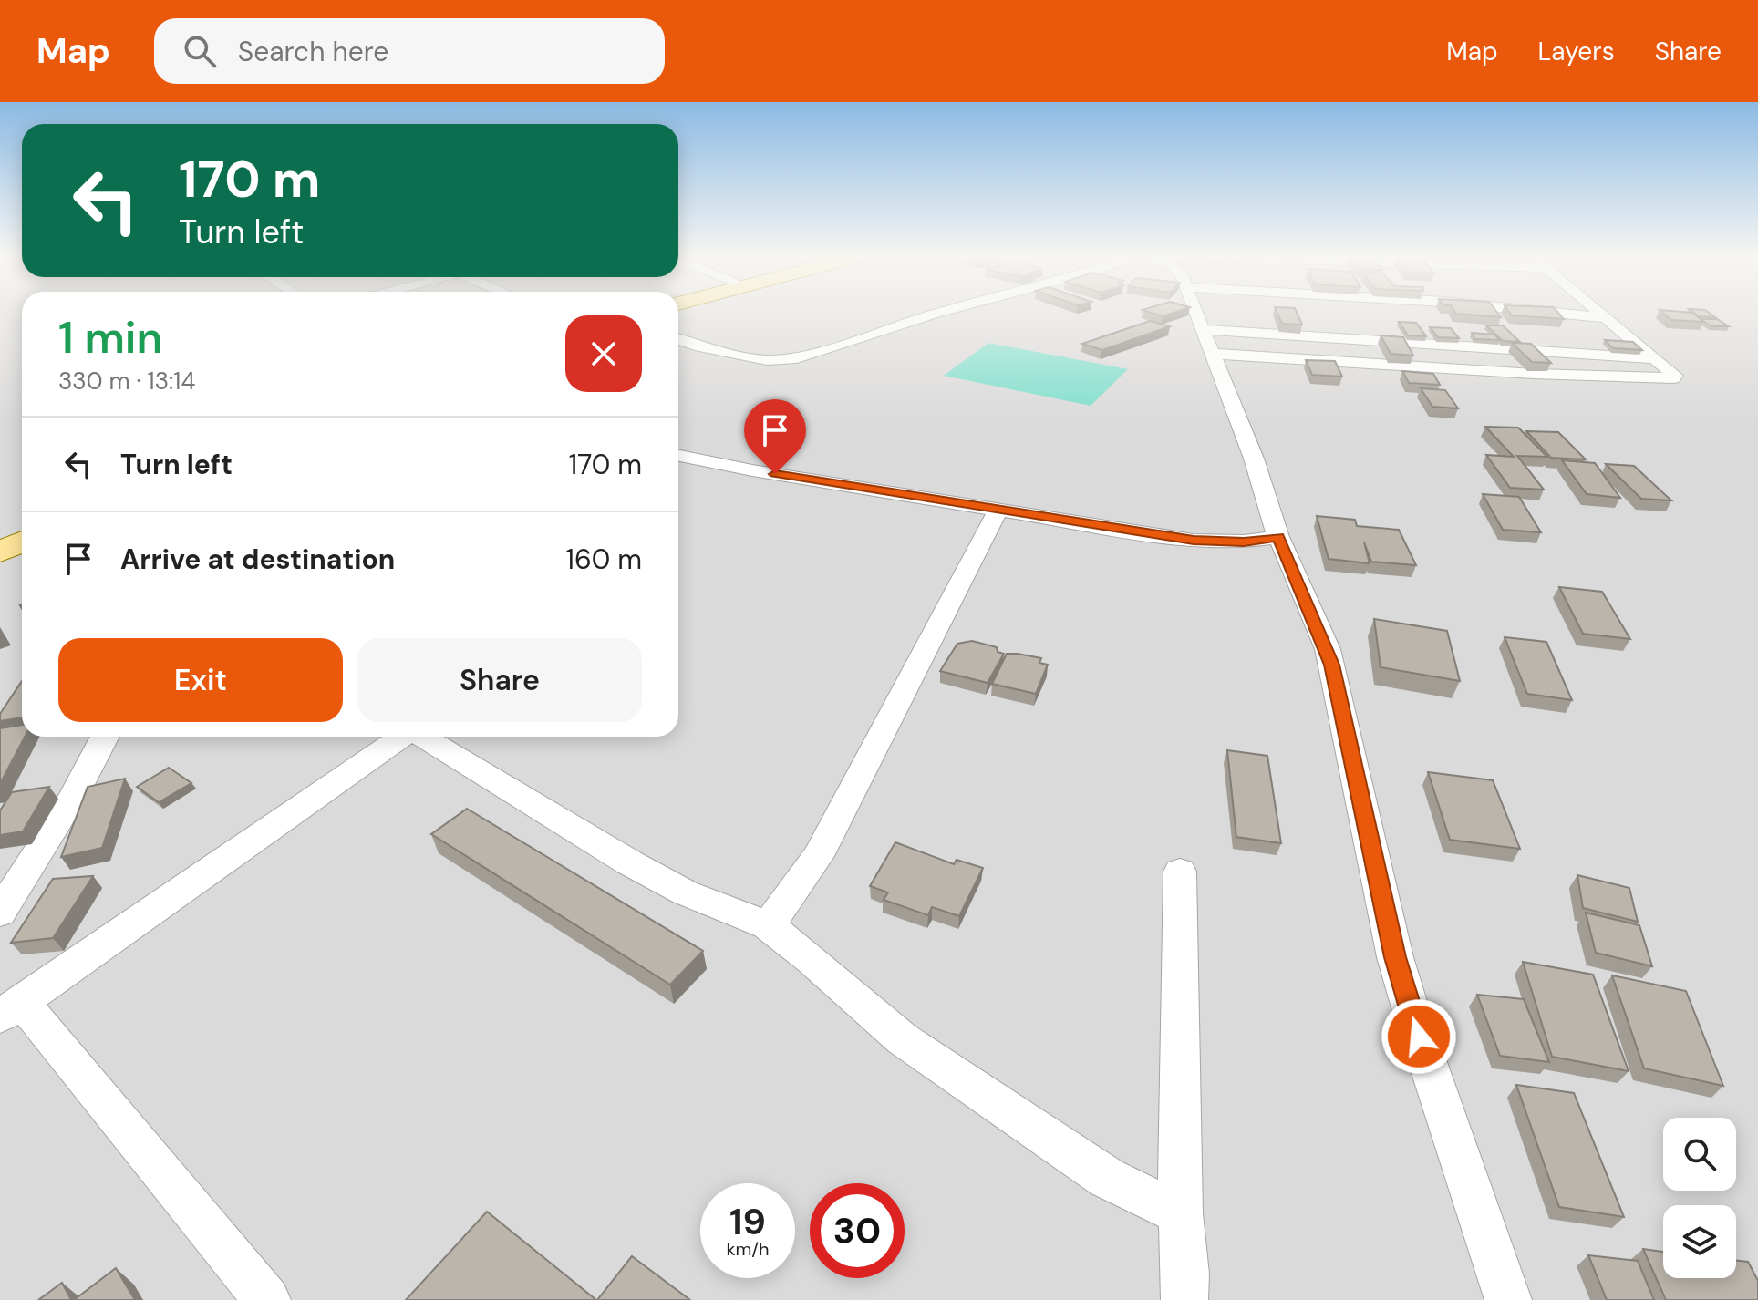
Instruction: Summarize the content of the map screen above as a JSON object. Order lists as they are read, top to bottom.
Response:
{
  "page": {
    "header": "Map",
    "search": "Search here",
    "nav": ["Map", "Layers", "Share"],
    "turn": ["170 m", "Turn left"],
    "heading": ["1 min", "330 m · 13:14"],
    "list": [
      {
        "name": "Turn left",
        "value": "170 m"
      },
      {
        "name": "Arrive at destination",
        "value": "160 m"
      }
    ],
    "buttons": ["Exit", "Share"],
    "speed": "19 km/h",
    "limit": "30"
  }
}
